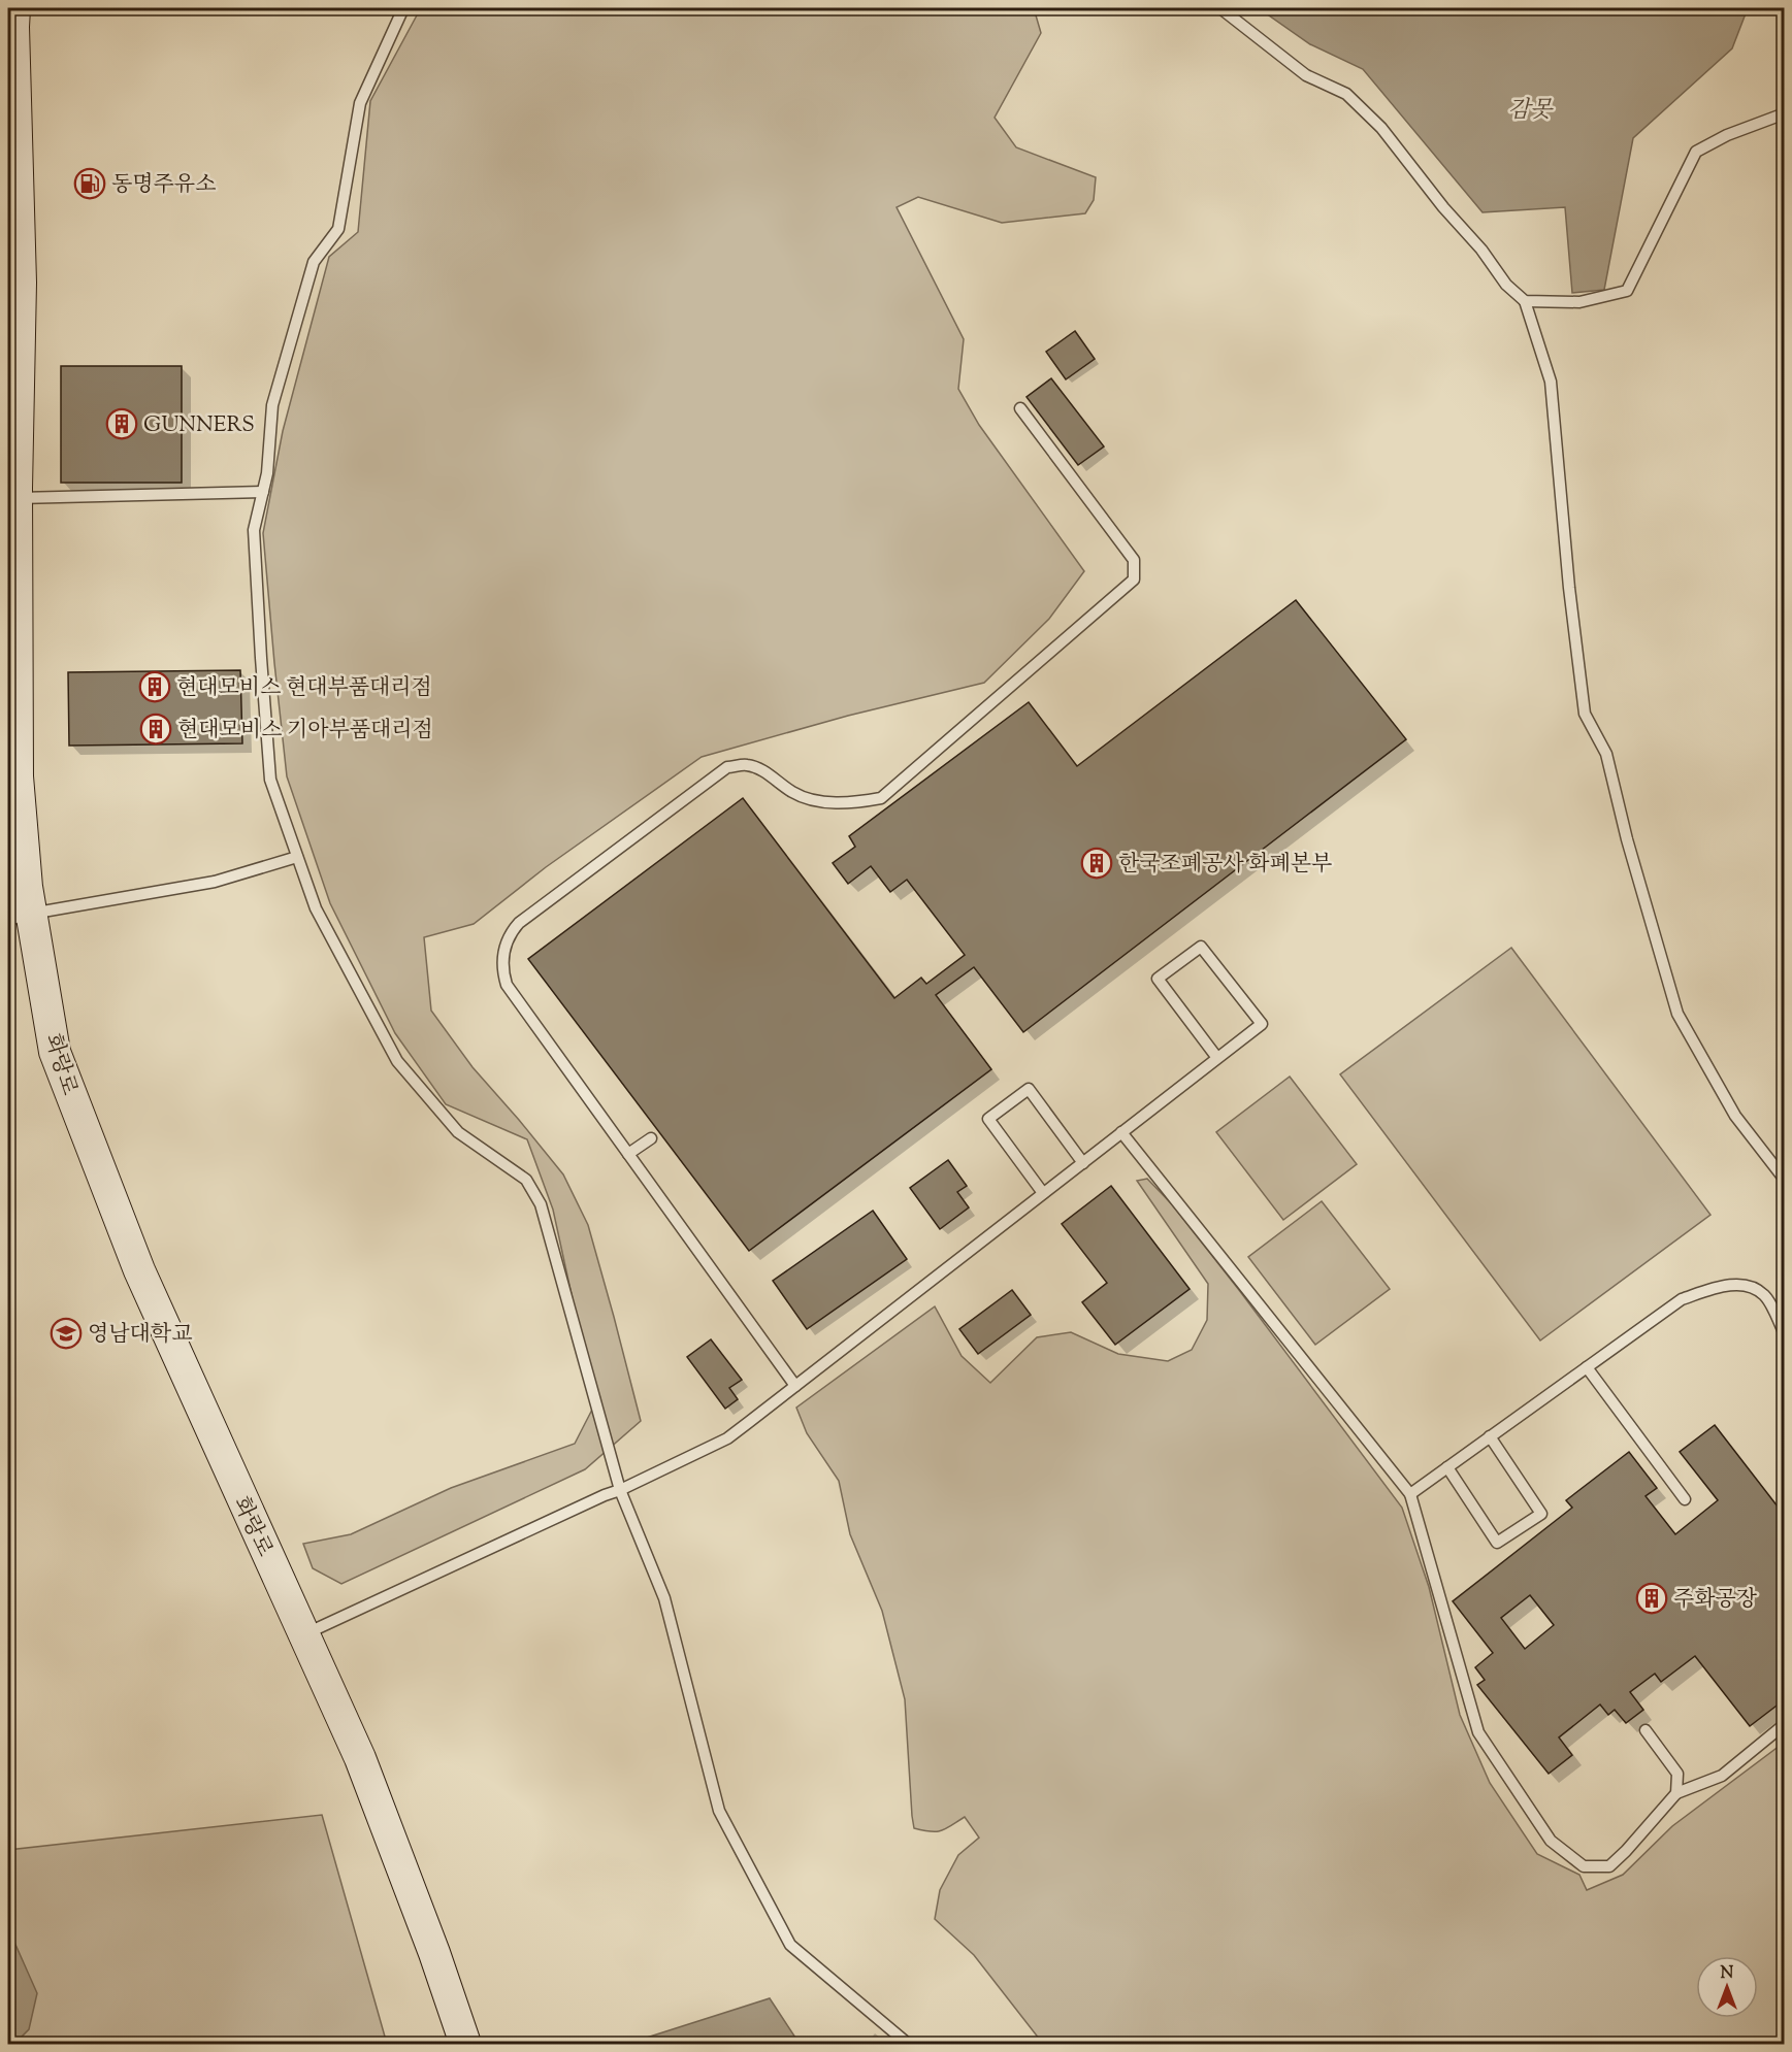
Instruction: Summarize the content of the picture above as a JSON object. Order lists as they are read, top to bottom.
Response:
{
  "streets": {
    "street": ["화랑로"]
  },
  "water": ["감못"],
  "places": {
    "fuel station": ["동명주유소"],
    "building": [
      "GUNNERS",
      "현대모비스 현대부품대리점",
      "현대모비스 기아부품대리점",
      "한국조폐공사 화폐본부",
      "주화공장"
    ],
    "school or university": ["영남대학교"]
  },
  "north": "top"
}
